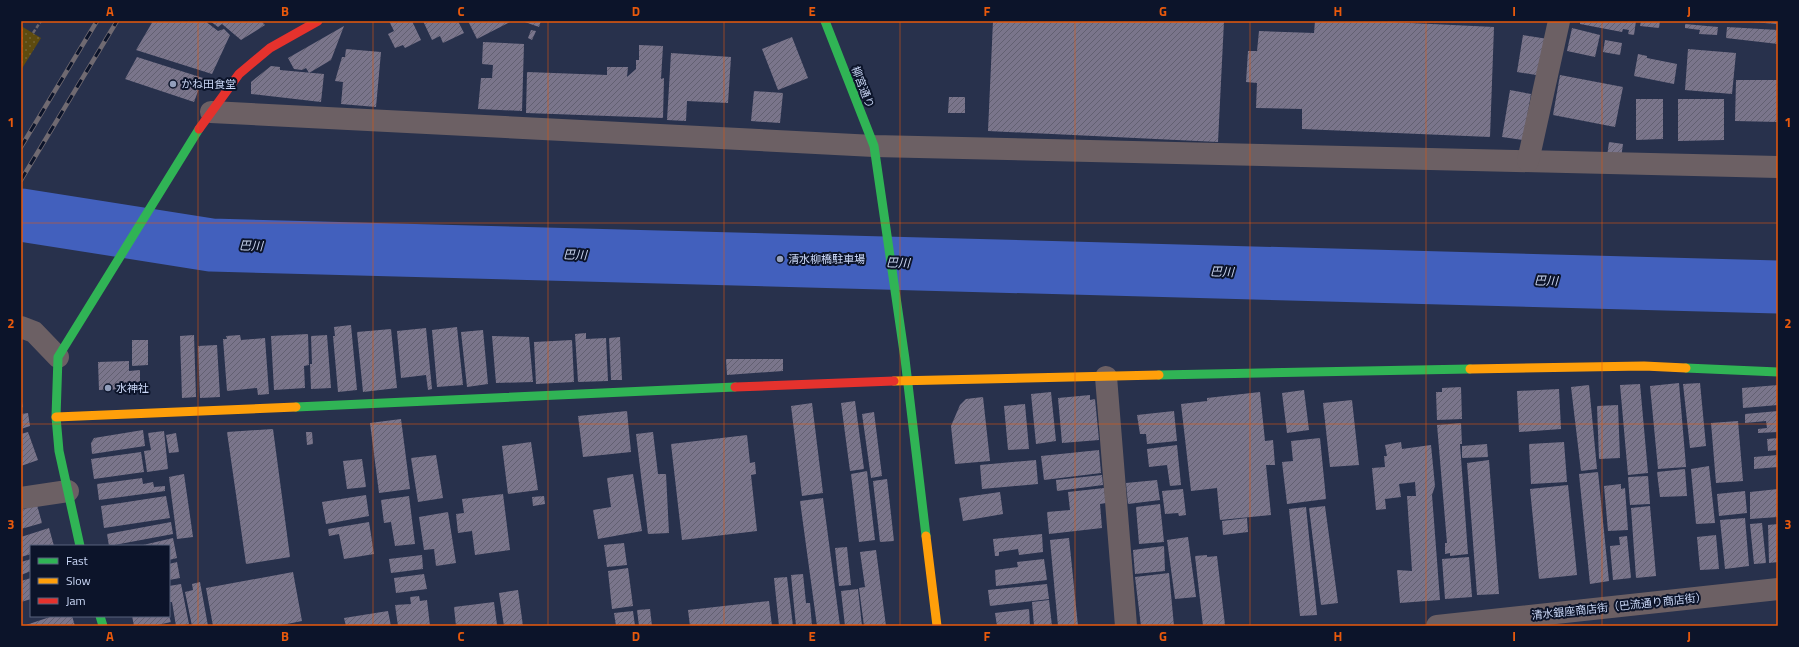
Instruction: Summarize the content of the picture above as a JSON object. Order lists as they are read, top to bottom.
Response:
{
  "streets": {
    "street": ["柳宮通り", "清水銀座商店街（巴流通り商店街）"]
  },
  "water": ["巴川"],
  "places": ["かね田食堂", "清水柳橋駐車場", "水神社"],
  "legend": ["Fast", "Slow", "Jam"],
  "grid": {
    "columns": [
      "A",
      "B",
      "C",
      "D",
      "E",
      "F",
      "G",
      "H",
      "I",
      "J"
    ],
    "rows": ["1", "2", "3"]
  }
}
